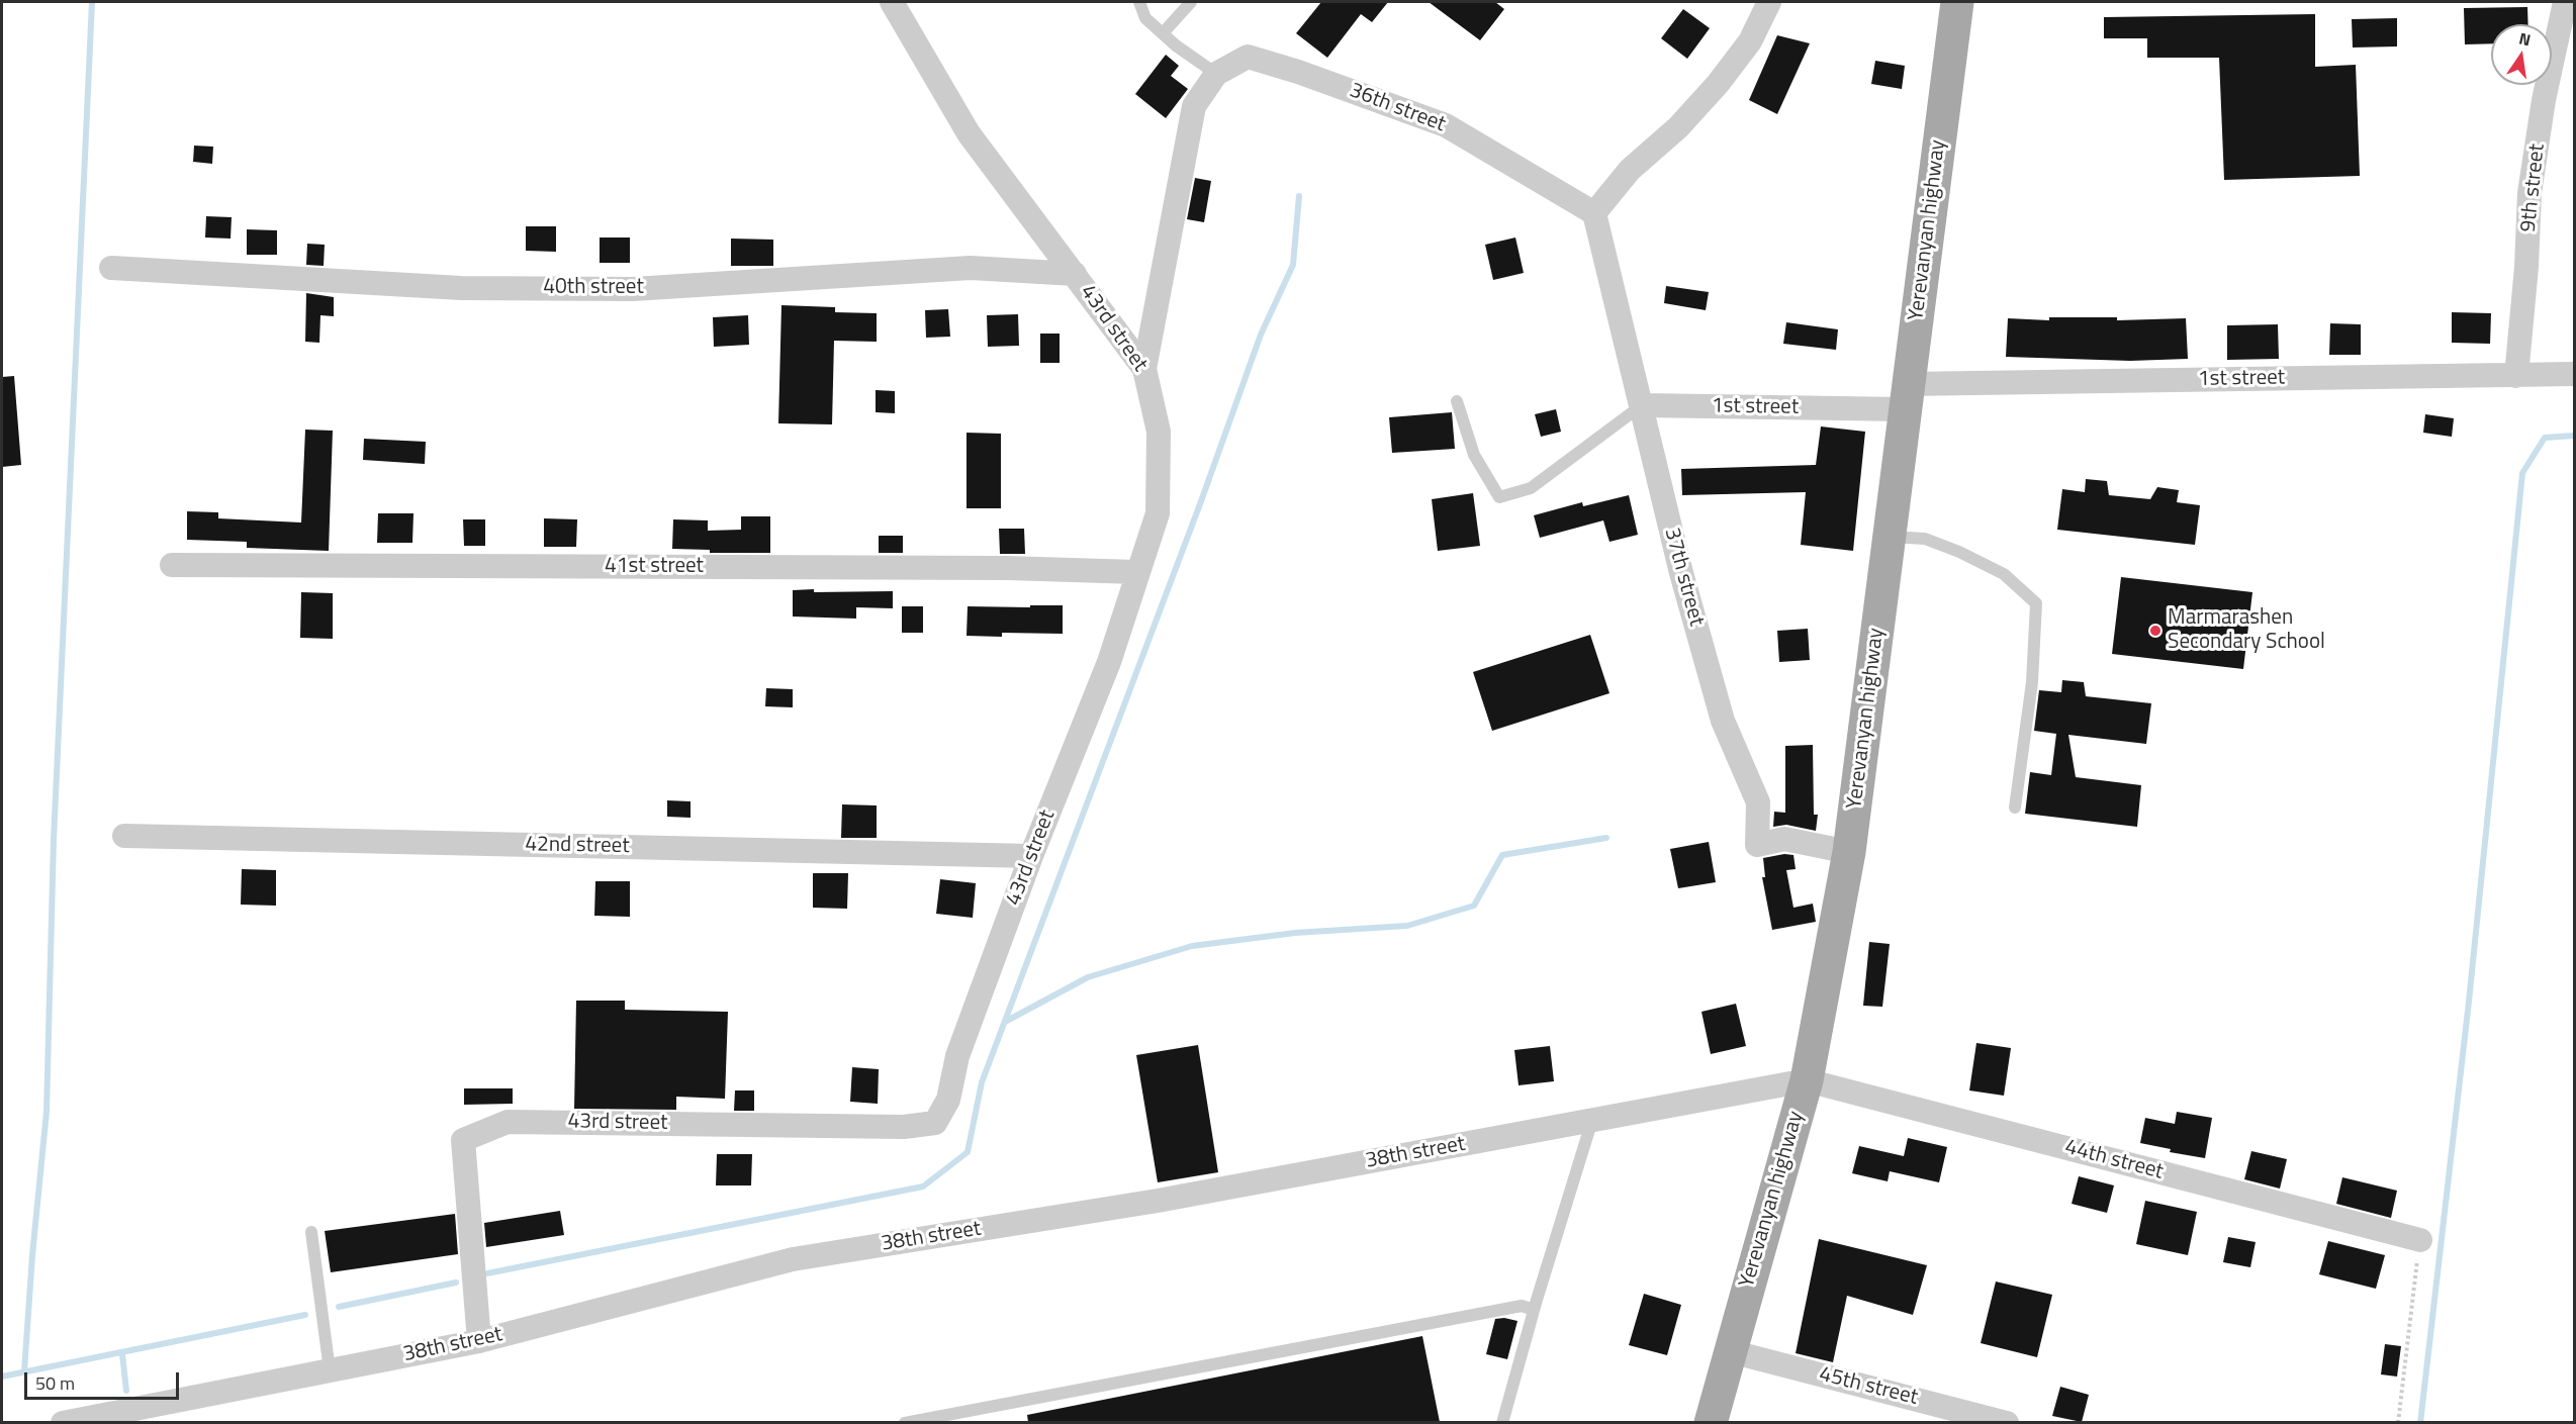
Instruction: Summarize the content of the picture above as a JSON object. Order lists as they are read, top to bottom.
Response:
{
  "streets": {
    "main road": ["Yerevanyan highway"],
    "street": [
      "36th street",
      "9th street",
      "40th street",
      "43rd street",
      "1st street",
      "41st street",
      "37th street",
      "42nd street",
      "38th street",
      "44th street",
      "45th street"
    ]
  },
  "crossings": [
    ["36th street", "43rd street"],
    ["36th street", "37th street"],
    ["9th street", "1st street"],
    ["Yerevanyan highway", "1st street"],
    ["Yerevanyan highway", "37th street"],
    ["Yerevanyan highway", "38th street"],
    ["Yerevanyan highway", "44th street"],
    ["Yerevanyan highway", "45th street"],
    ["40th street", "43rd street"],
    ["43rd street", "41st street"],
    ["43rd street", "42nd street"],
    ["43rd street", "38th street"],
    ["1st street", "37th street"],
    ["38th street", "44th street"]
  ],
  "places": ["Marmarashen Secondary School"],
  "scale_bar": "50 m",
  "north": "top"
}
